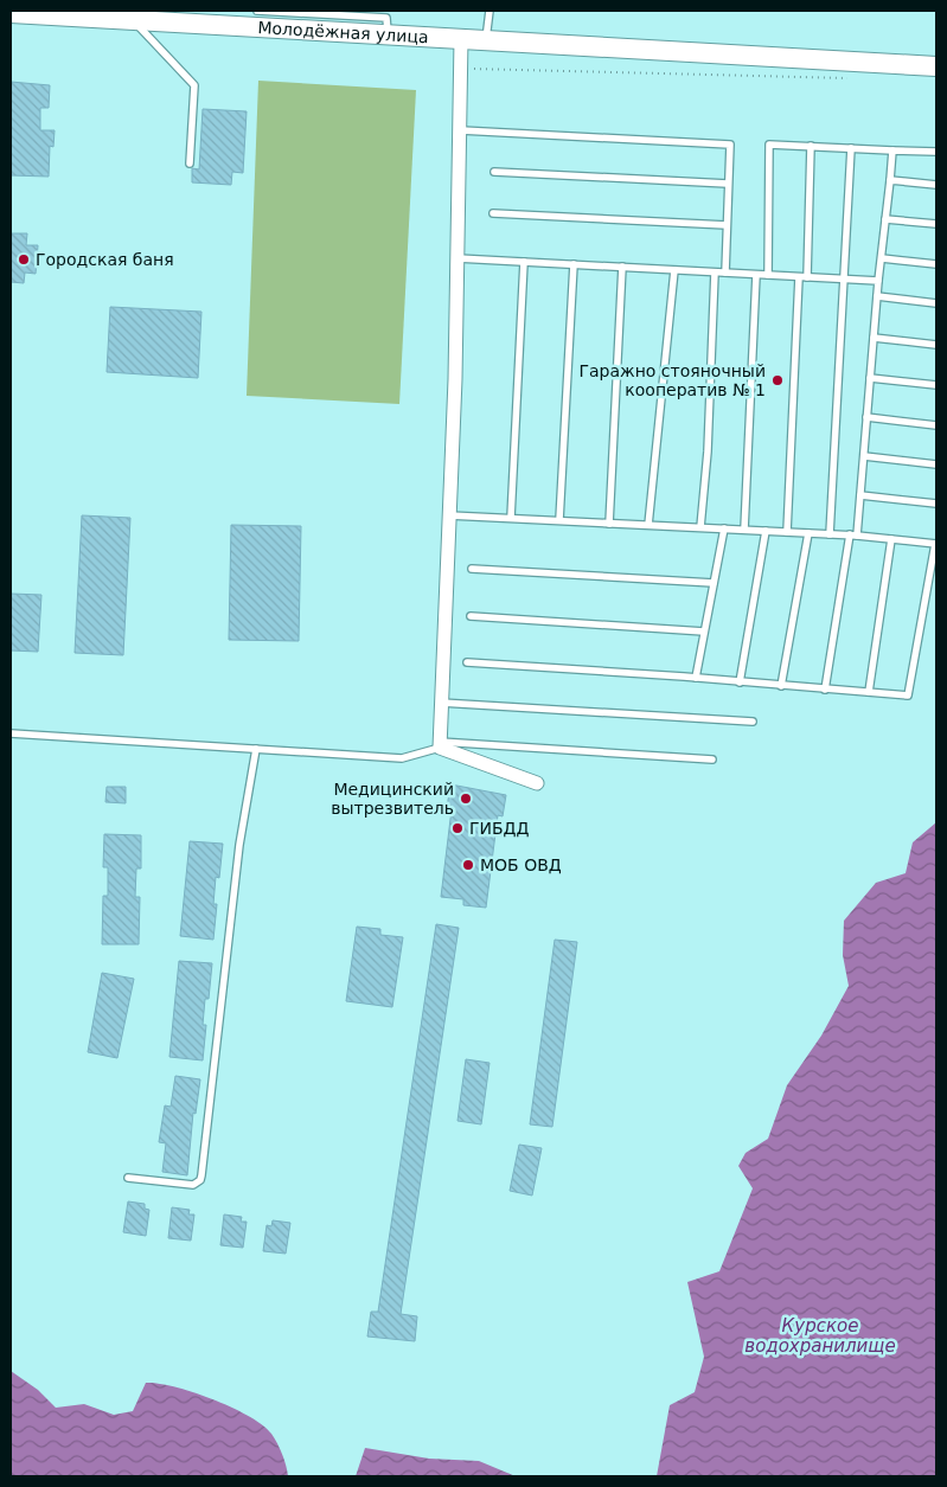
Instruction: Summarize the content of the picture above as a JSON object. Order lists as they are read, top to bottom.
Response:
{
  "streets": {
    "main road": ["Молодёжная улица"]
  },
  "water": ["Курское водохранилище"],
  "places": [
    "Городская баня",
    "Гаражно стояночный кооператив № 1",
    "Медицинский вытрезвитель",
    "ГИБДД",
    "МОБ ОВД"
  ]
}
